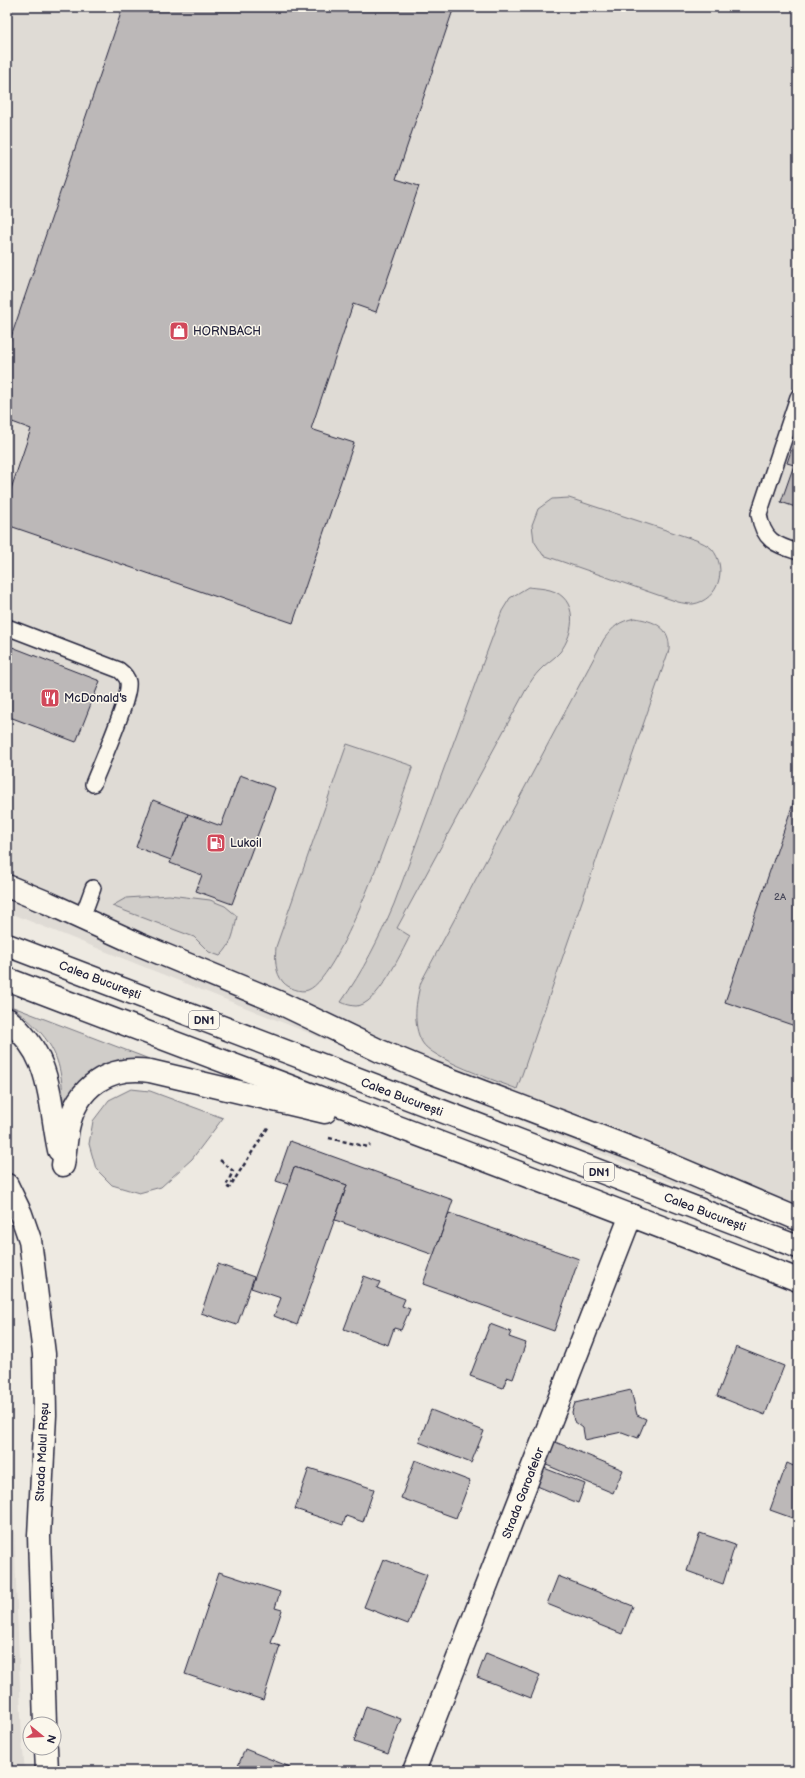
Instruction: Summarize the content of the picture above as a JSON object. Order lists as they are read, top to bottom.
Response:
{
  "streets": {
    "main road": [
      "Calea București",
      "DN1",
      "Strada Malul Roșu",
      "Strada Garoafelor"
    ]
  },
  "crossings": [
    ["DN1", "Strada Garoafelor"]
  ],
  "places": {
    "shop": ["HORNBACH"],
    "restaurant": ["McDonald's"],
    "fuel station": ["Lukoil"]
  },
  "house_numbers": ["2A"],
  "north": "right"
}
